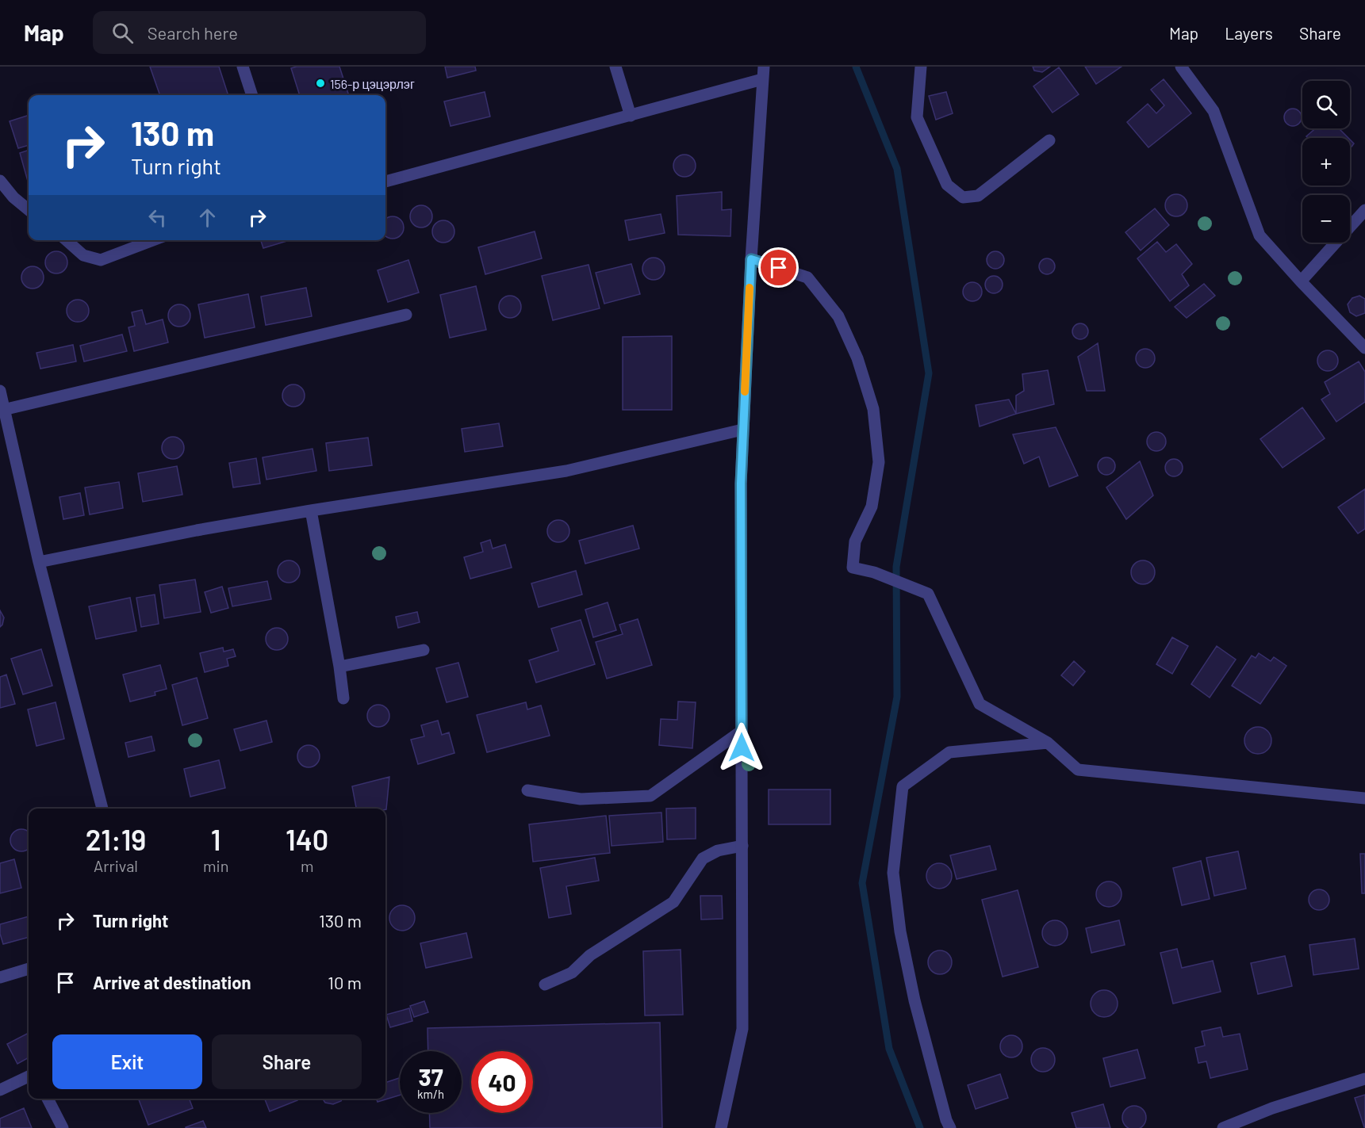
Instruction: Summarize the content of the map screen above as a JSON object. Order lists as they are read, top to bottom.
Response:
{
  "places": ["156-р цэцэрлэг"],
  "page": {
    "header": "Map",
    "search": "Search here",
    "nav": ["Map", "Layers", "Share"],
    "map_buttons": ["+", "−"],
    "turn": ["130 m", "Turn right"],
    "eta": [
      "21:19",
      "Arrival",
      "1",
      "min",
      "140",
      "m"
    ],
    "list": [
      {
        "name": "Turn right",
        "value": "130 m"
      },
      {
        "name": "Arrive at destination",
        "value": "10 m"
      }
    ],
    "buttons": ["Exit", "Share"],
    "speed": "37 km/h",
    "limit": "40"
  }
}
